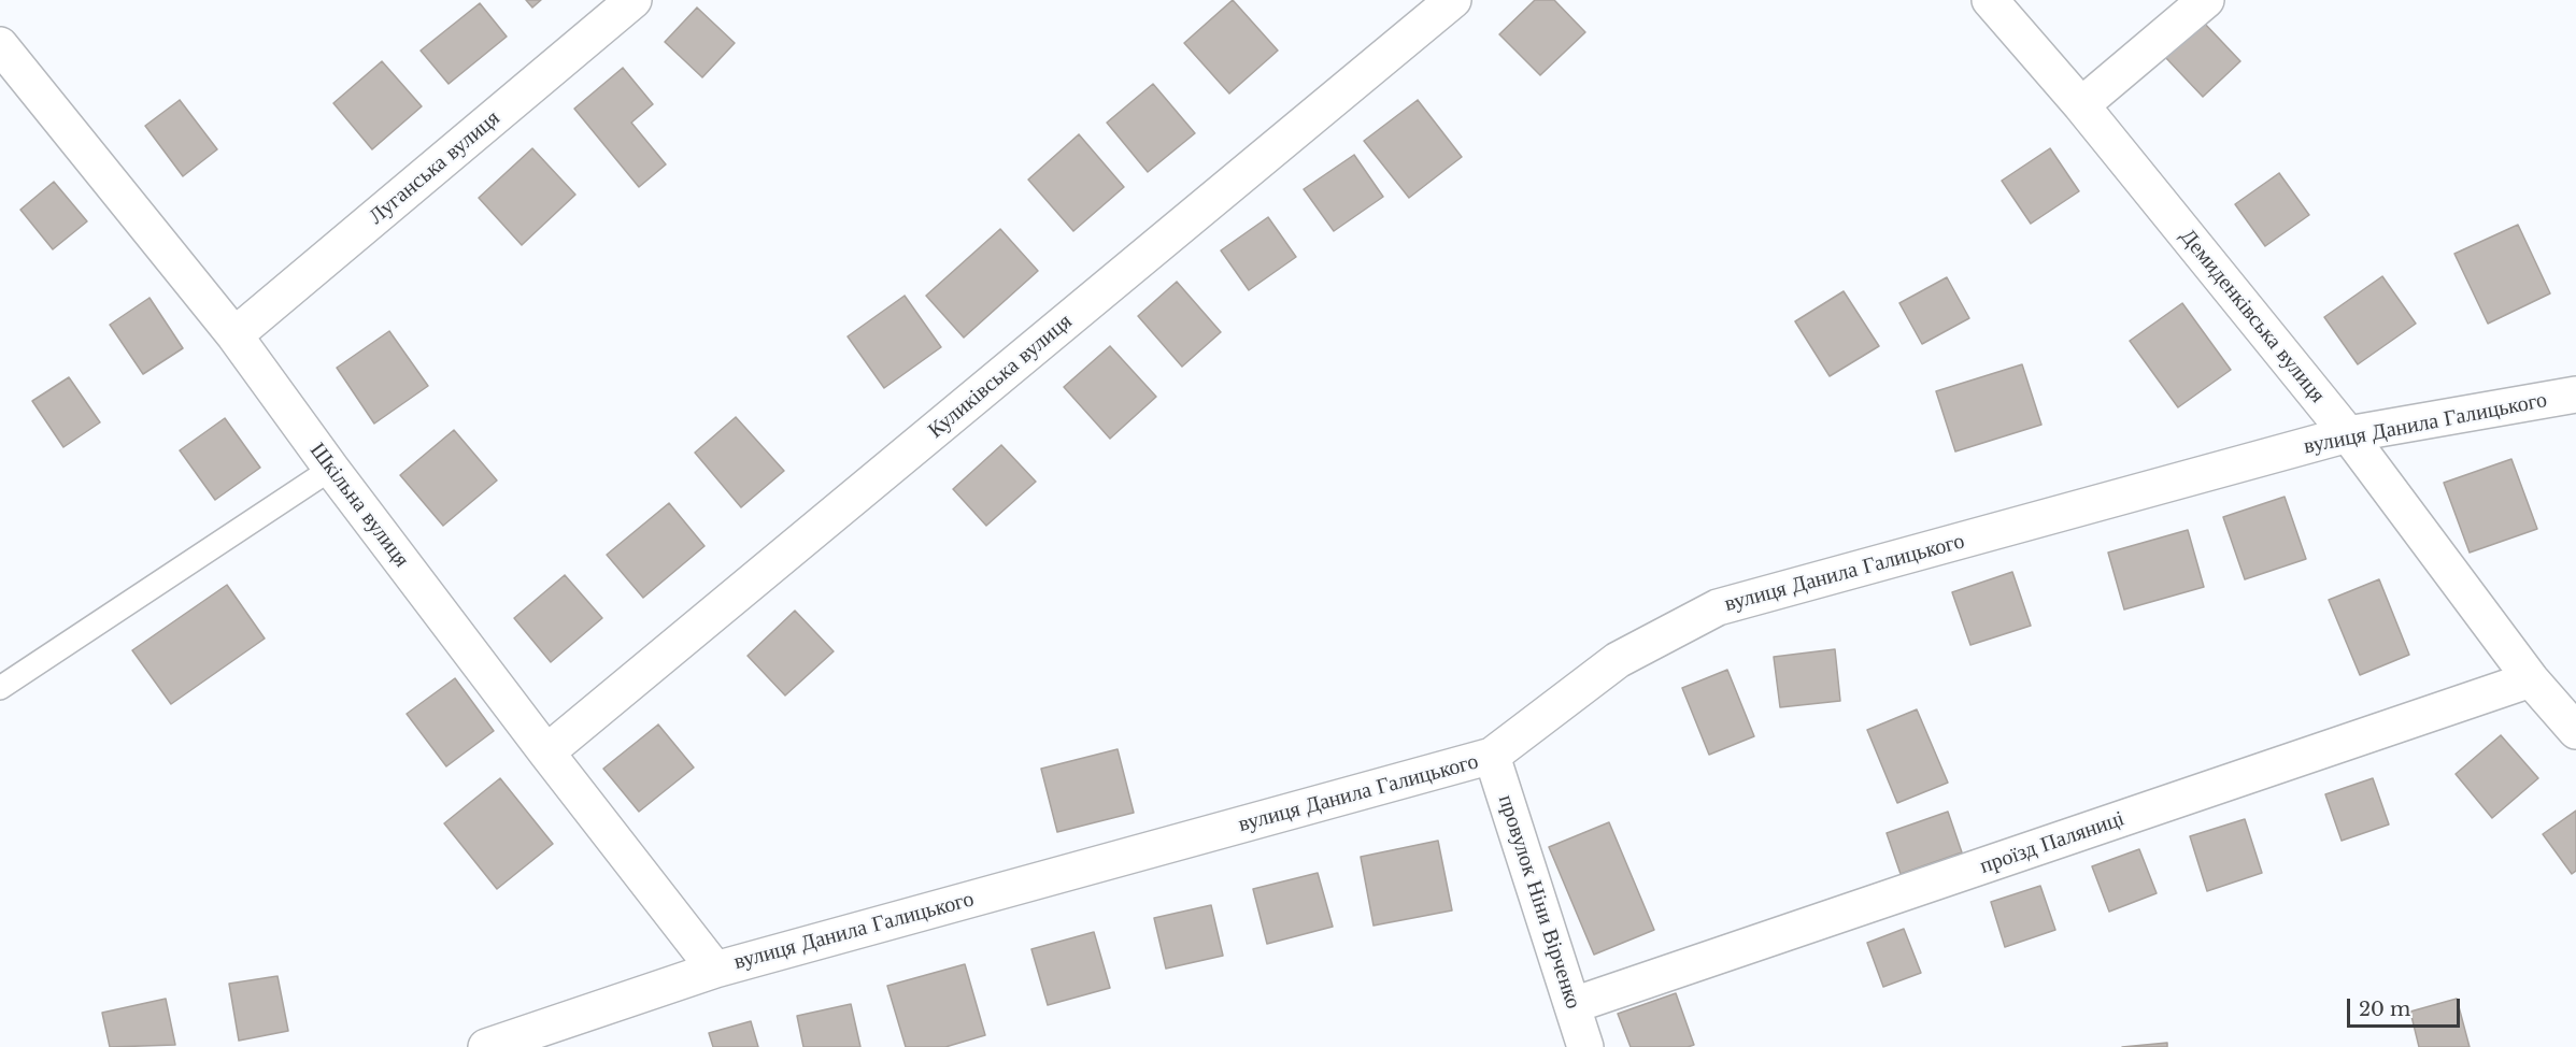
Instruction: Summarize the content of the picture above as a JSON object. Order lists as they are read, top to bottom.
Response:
{
  "streets": {
    "street": [
      "Луганська вулиця",
      "Демиденківська вулиця",
      "Куликівська вулиця",
      "вулиця Данила Галицького",
      "Шкільна вулиця",
      "проїзд Паляниці",
      "провулок Ніни Вірченко"
    ]
  },
  "crossings": [
    ["Луганська вулиця", "Шкільна вулиця"],
    ["Демиденківська вулиця", "вулиця Данила Галицького"],
    ["Демиденківська вулиця", "проїзд Паляниці"],
    ["Куликівська вулиця", "Шкільна вулиця"],
    ["вулиця Данила Галицького", "Шкільна вулиця"],
    ["вулиця Данила Галицького", "провулок Ніни Вірченко"],
    ["проїзд Паляниці", "провулок Ніни Вірченко"]
  ],
  "scale_bar": "20 m"
}
